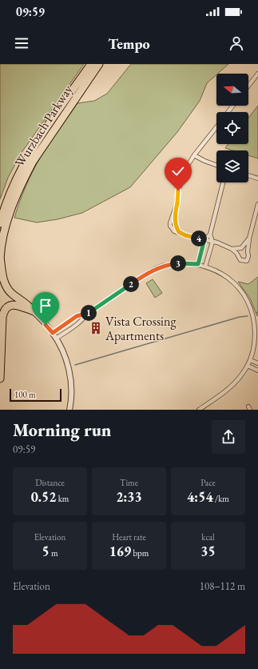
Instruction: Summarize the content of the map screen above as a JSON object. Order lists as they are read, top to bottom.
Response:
{
  "streets": {
    "highway": ["Wurzbach Parkway"]
  },
  "places": {
    "building": ["Vista Crossing Apartments"]
  },
  "scale_bar": "100 m",
  "north": "left",
  "page": {
    "status": "09:59",
    "header": "Tempo",
    "pins": [
      "4",
      "3",
      "2",
      "1"
    ],
    "scale": "100 m",
    "heading": ["Morning run", "09:59"],
    "stats": [
      ["Distance", "0.52 km"],
      ["Time", "2:33"],
      ["Pace", "4:54 /km"],
      ["Elevation", "5 m"],
      ["Heart rate", "169 bpm"],
      ["kcal", "35"]
    ],
    "chart": ["Elevation", "108–112 m"]
  }
}
